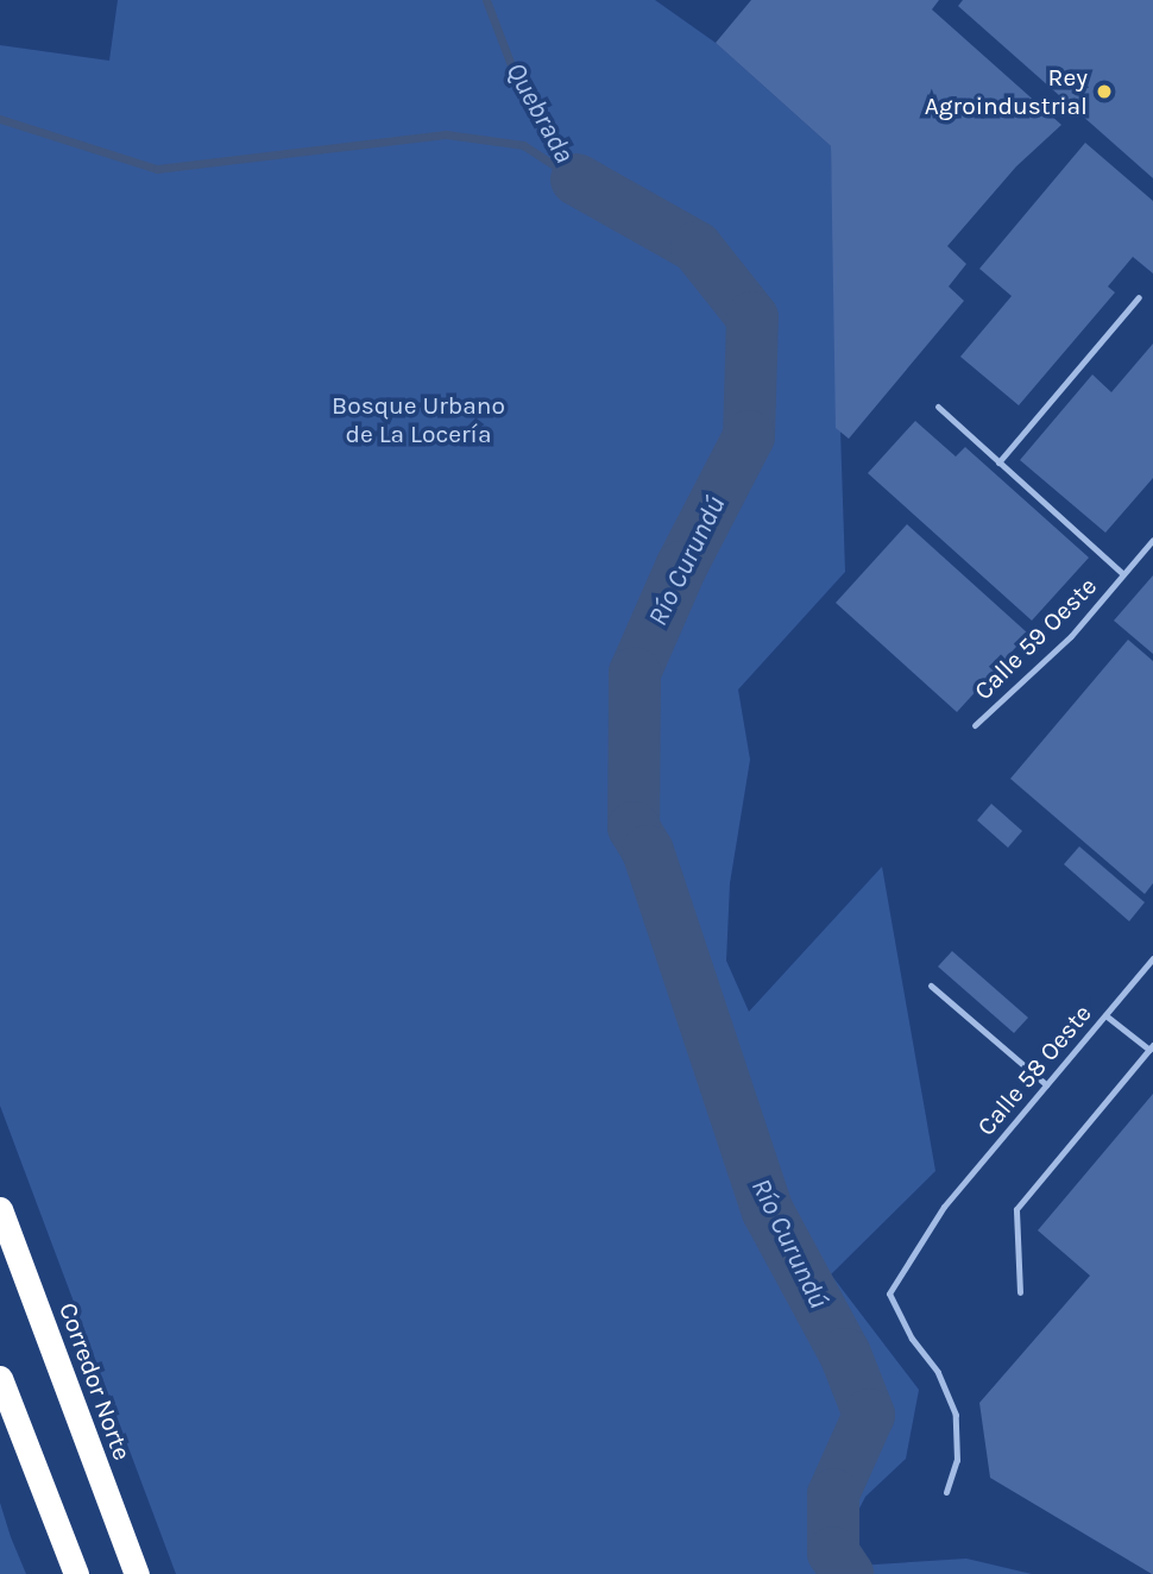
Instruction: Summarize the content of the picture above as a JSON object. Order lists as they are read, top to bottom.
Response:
{
  "streets": {
    "highway": ["Corredor Norte"],
    "lane": ["Calle 59 Oeste", "Calle 58 Oeste"]
  },
  "water": ["Quebrada", "Río Curundú"],
  "parks": ["Bosque Urbano de La Locería"],
  "places": ["Rey Agroindustrial"]
}
